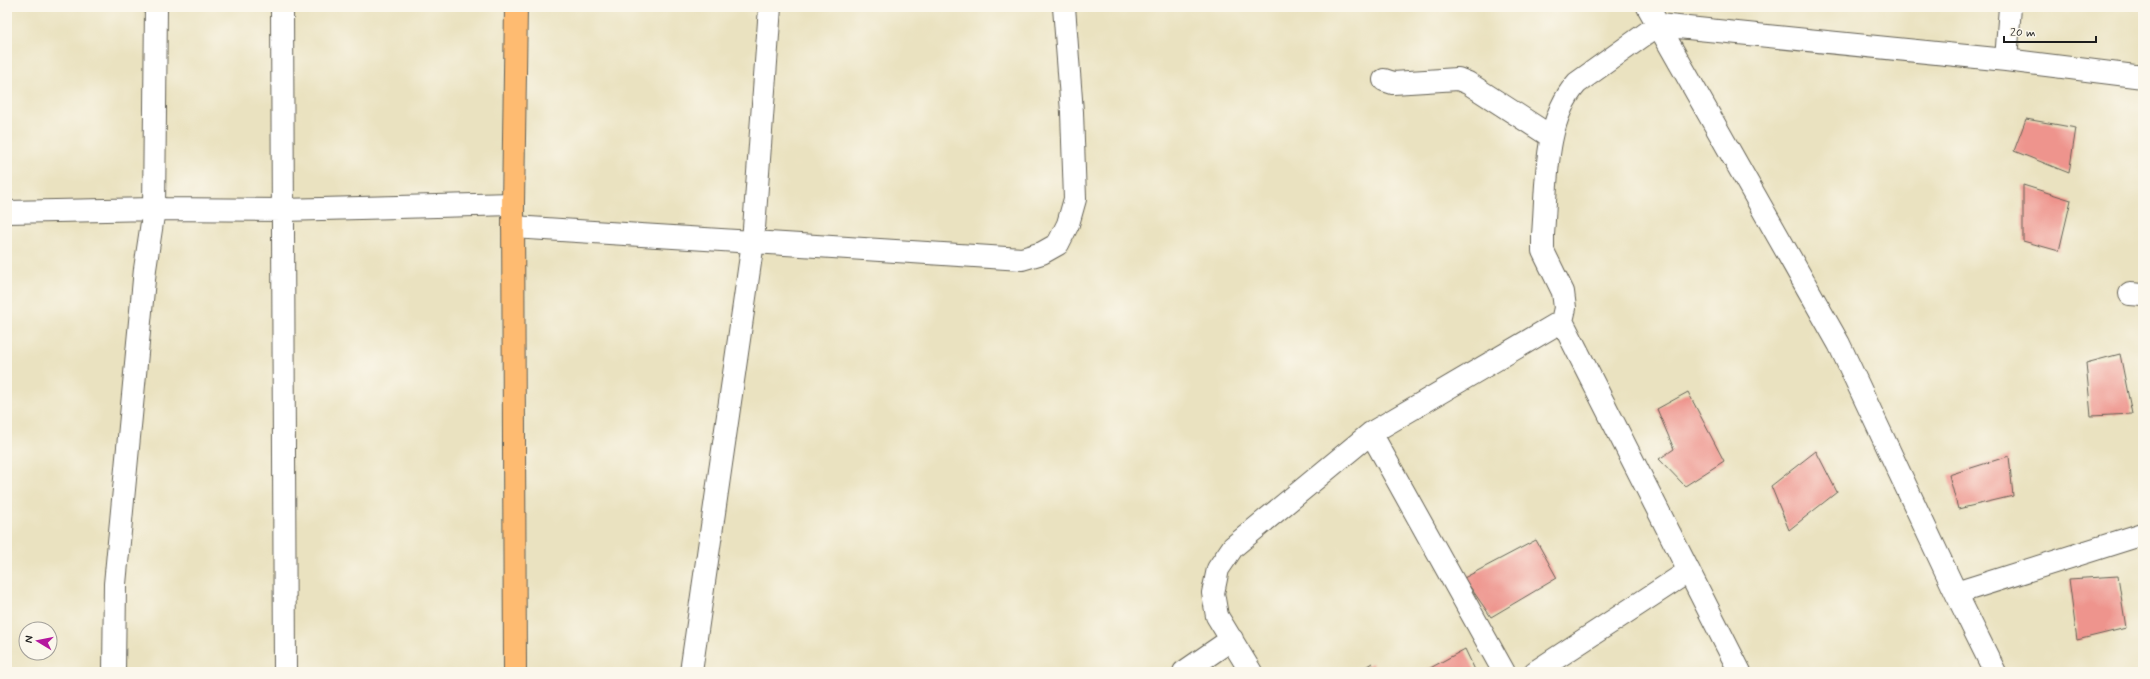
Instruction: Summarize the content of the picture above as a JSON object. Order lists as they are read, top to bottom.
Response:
{
  "scale_bar": "20 m",
  "north": "left"
}
